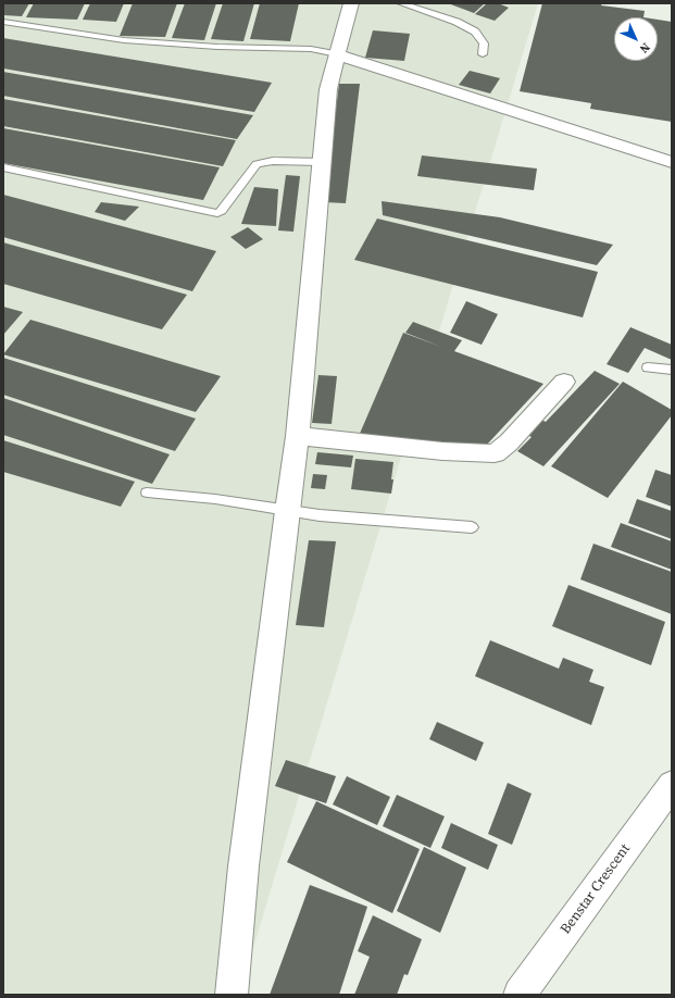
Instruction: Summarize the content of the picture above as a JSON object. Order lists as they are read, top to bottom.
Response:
{
  "streets": {
    "street": ["Benstar Crescent"]
  },
  "north": "bottom right"
}
